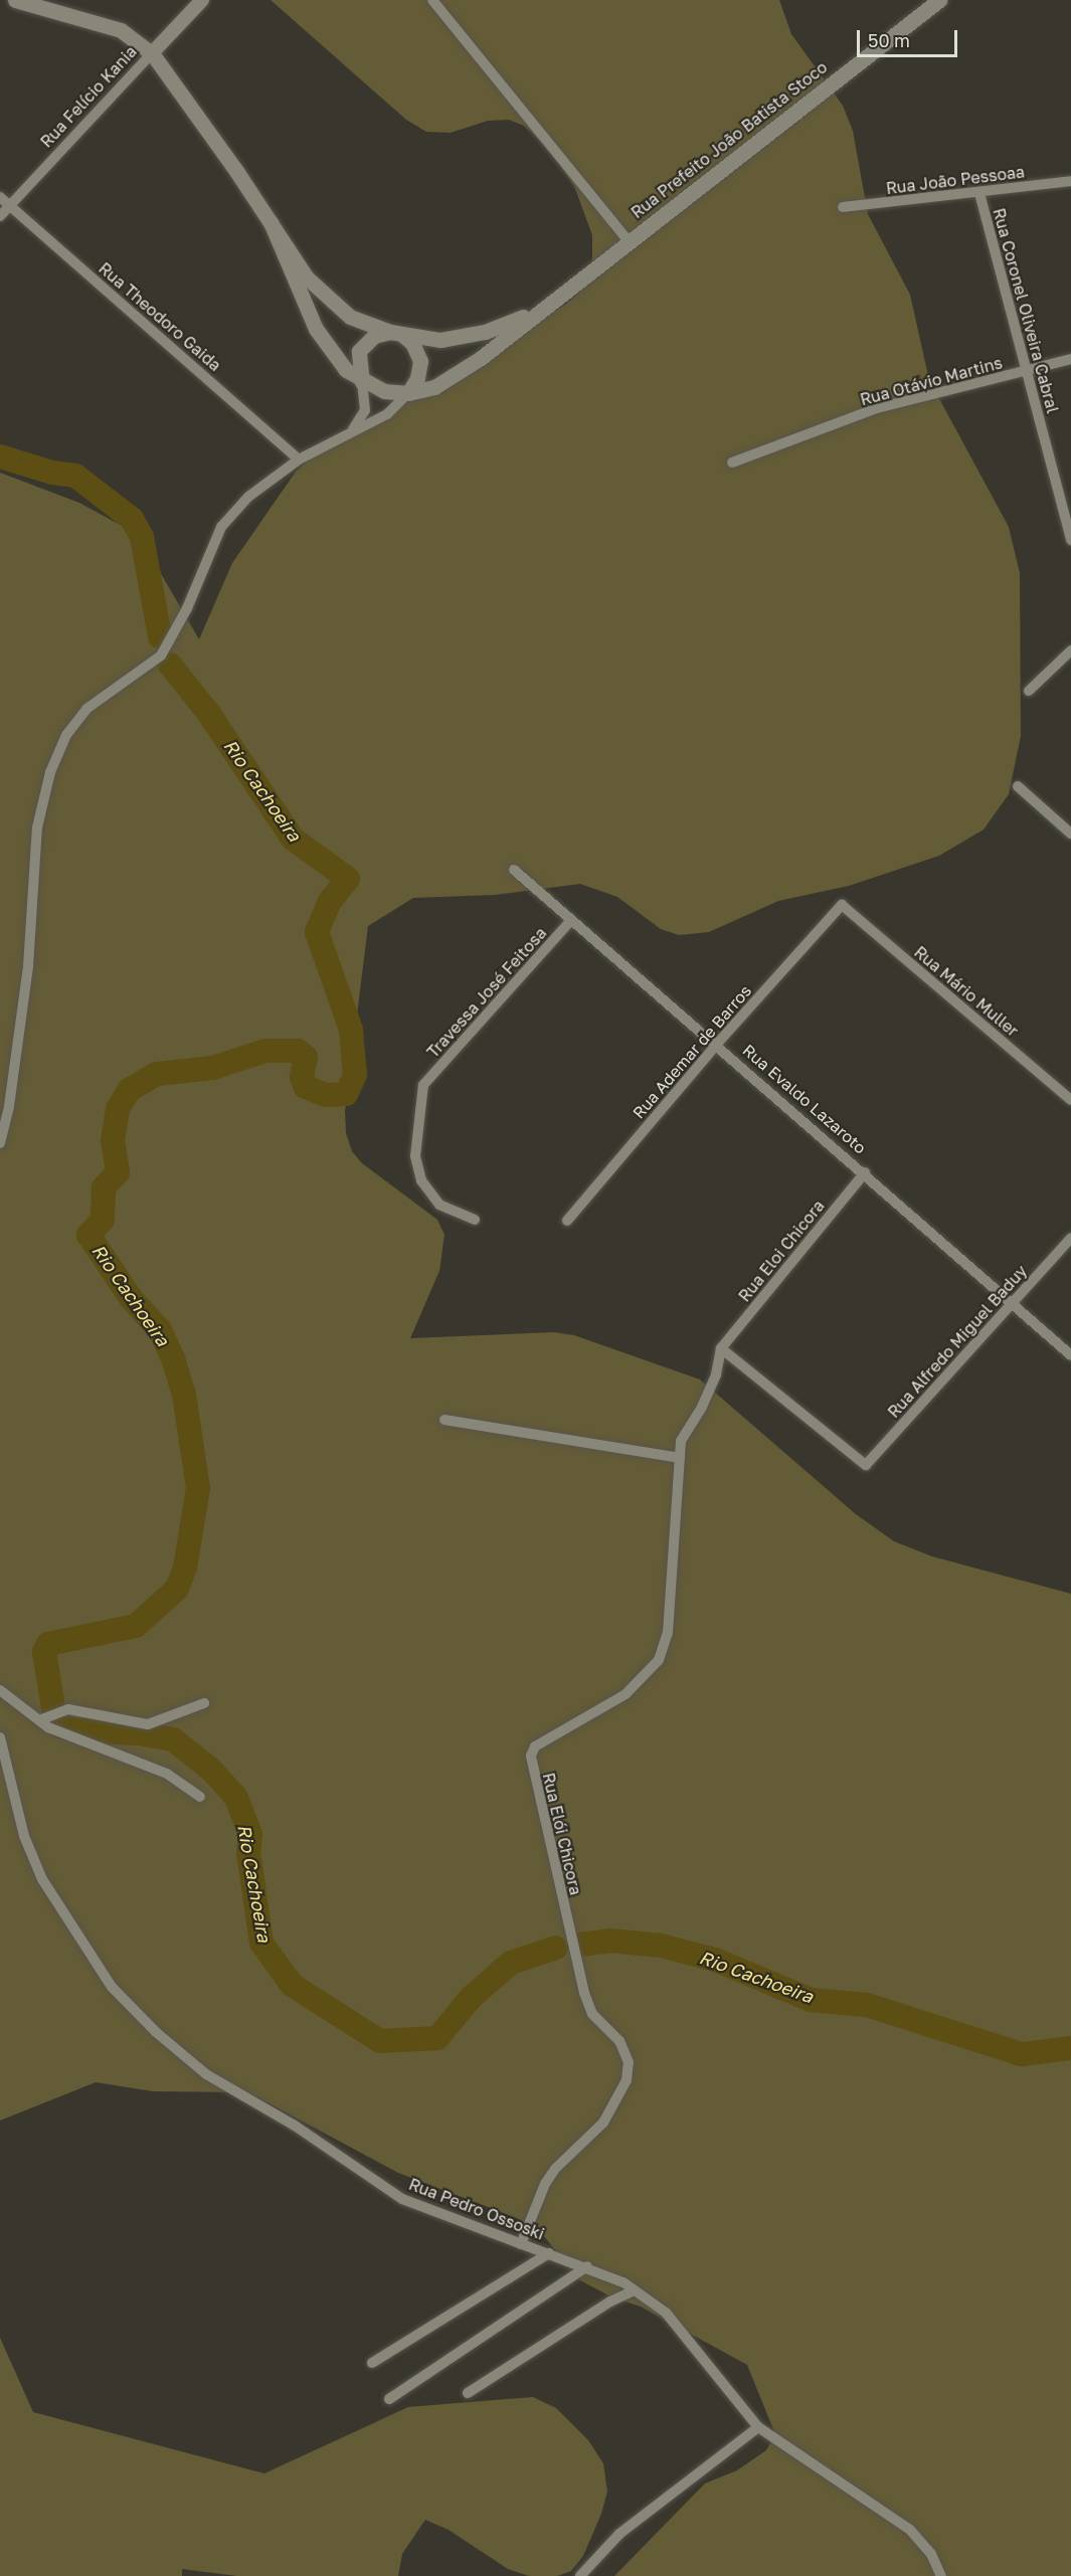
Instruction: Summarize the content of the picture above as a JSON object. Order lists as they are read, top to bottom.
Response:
{
  "streets": {
    "main road": ["Rua Prefeito João Batista Stoco"],
    "street": [
      "Rua Felício Kania",
      "Rua João Pessoaa",
      "Rua Coronel Oliveira Cabral",
      "Rua Theodoro Gaida",
      "Rua Otávio Martins",
      "Rua Mário Muller",
      "Travessa José Feitosa",
      "Rua Ademar de Barros",
      "Rua Evaldo Lazaroto",
      "Rua Eloi Chicora",
      "Rua Alfredo Miguel Baduy",
      "Rua Elói Chicora",
      "Rua Pedro Ossoski"
    ]
  },
  "crossings": [
    ["Rua Felício Kania", "Rua Prefeito João Batista Stoco"],
    ["Rua Felício Kania", "Rua Theodoro Gaida"],
    ["Rua João Pessoaa", "Rua Coronel Oliveira Cabral"],
    ["Rua Coronel Oliveira Cabral", "Rua Otávio Martins"],
    ["Rua Mário Muller", "Rua Ademar de Barros"],
    ["Travessa José Feitosa", "Rua Evaldo Lazaroto"],
    ["Rua Ademar de Barros", "Rua Evaldo Lazaroto"],
    ["Rua Evaldo Lazaroto", "Rua Eloi Chicora"],
    ["Rua Evaldo Lazaroto", "Rua Alfredo Miguel Baduy"],
    ["Rua Eloi Chicora", "Rua Alfredo Miguel Baduy"],
    ["Rua Eloi Chicora", "Rua Elói Chicora"],
    ["Rua Alfredo Miguel Baduy", "Rua Elói Chicora"],
    ["Rua Elói Chicora", "Rua Pedro Ossoski"]
  ],
  "water": ["Rio Cachoeira"],
  "scale_bar": "50 m"
}
